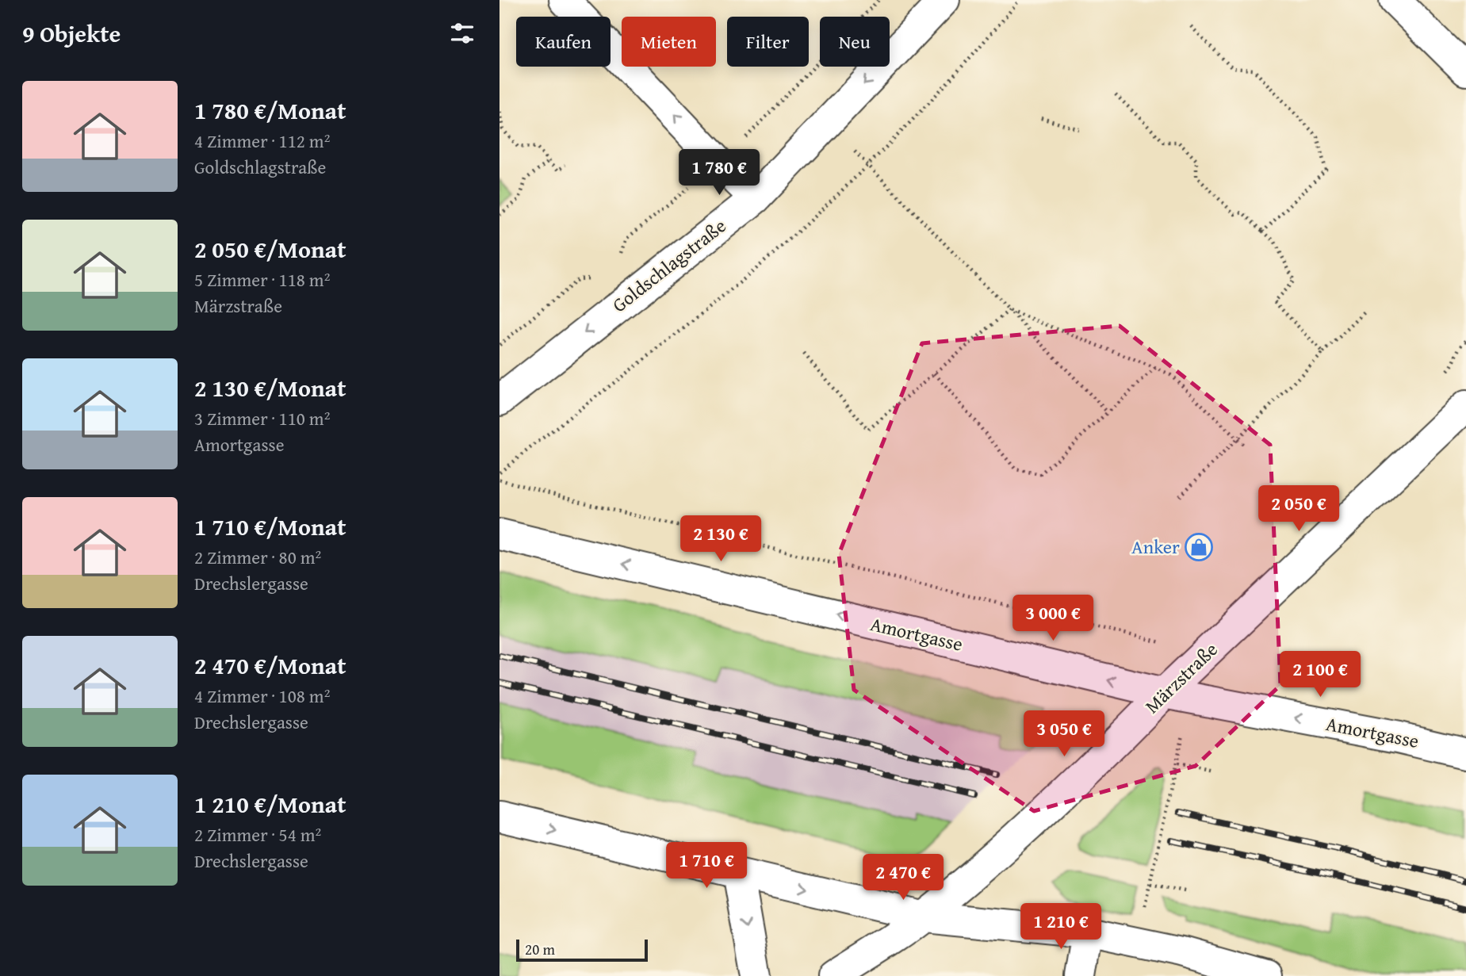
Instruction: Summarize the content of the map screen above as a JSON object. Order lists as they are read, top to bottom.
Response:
{
  "streets": {
    "street": ["Goldschlagstraße", "Amortgasse", "Märzstraße"]
  },
  "crossings": [
    ["Amortgasse", "Märzstraße"]
  ],
  "one_way": ["Goldschlagstraße"],
  "places": {
    "shop": ["Anker"]
  },
  "scale_bar": "20 m",
  "page": {
    "heading": "9 Objekte",
    "chip": [
      "Kaufen",
      "Mieten",
      "Filter",
      "Neu"
    ],
    "list": [
      {
        "name": "1 780 €/Monat",
        "note": "4 Zimmer · 112 m² · Goldschlagstraße"
      },
      {
        "name": "2 050 €/Monat",
        "note": "5 Zimmer · 118 m² · Märzstraße"
      },
      {
        "name": "2 130 €/Monat",
        "note": "3 Zimmer · 110 m² · Amortgasse"
      },
      {
        "name": "1 710 €/Monat",
        "note": "2 Zimmer · 80 m² · Drechslergasse"
      },
      {
        "name": "2 470 €/Monat",
        "note": "4 Zimmer · 108 m² · Drechslergasse"
      },
      {
        "name": "1 210 €/Monat",
        "note": "2 Zimmer · 54 m² · Drechslergasse"
      }
    ],
    "price": [
      "1 780 €",
      "2 050 €",
      "2 130 €",
      "3 000 €",
      "2 100 €",
      "3 050 €",
      "1 710 €",
      "2 470 €",
      "1 210 €"
    ],
    "scale": "20 m"
  }
}
